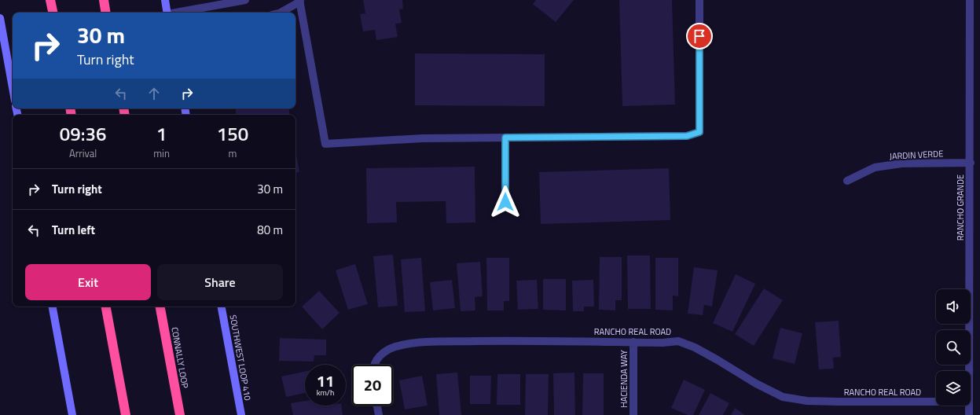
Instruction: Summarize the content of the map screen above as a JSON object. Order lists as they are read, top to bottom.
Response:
{
  "streets": {
    "highway": ["CONNALLY LOOP"],
    "main road": ["SOUTHWEST LOOP 410"],
    "street": [
      "JARDIN VERDE",
      "RANCHO GRANDE",
      "RANCHO REAL ROAD",
      "HACIENDA WAY"
    ]
  },
  "crossings": [
    ["JARDIN VERDE", "RANCHO GRANDE"],
    ["RANCHO REAL ROAD", "HACIENDA WAY"]
  ],
  "page": {
    "turn": ["30 m", "Turn right"],
    "eta": [
      "09:36",
      "Arrival",
      "1",
      "min",
      "150",
      "m"
    ],
    "list": [
      {
        "name": "Turn right",
        "value": "30 m"
      },
      {
        "name": "Turn left",
        "value": "80 m"
      }
    ],
    "buttons": ["Exit", "Share"],
    "speed": "11 km/h",
    "limit": "20"
  }
}
